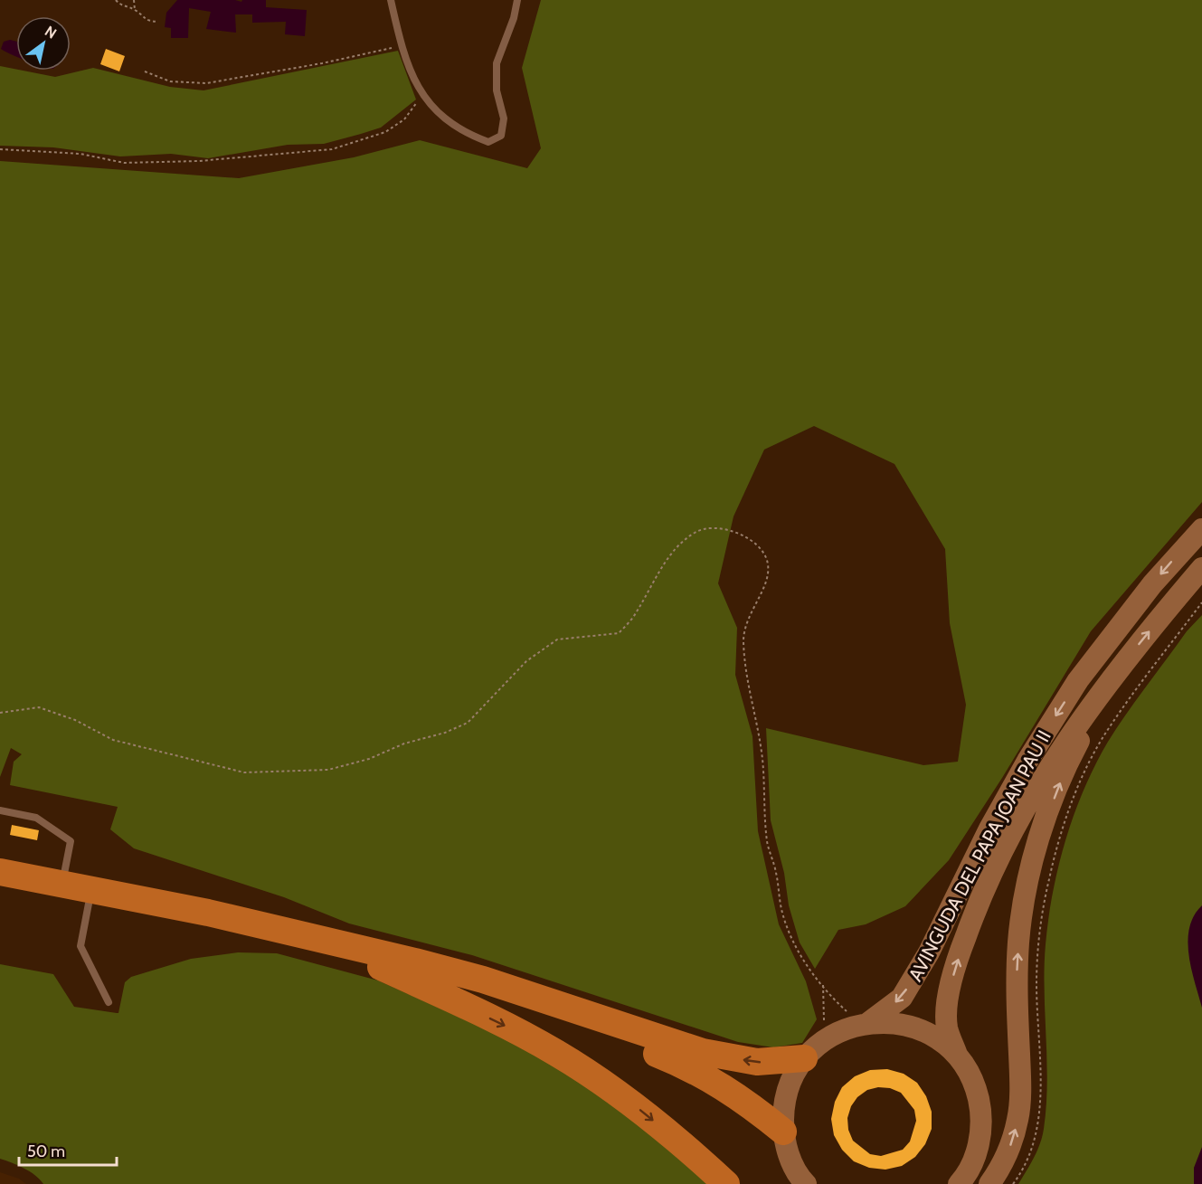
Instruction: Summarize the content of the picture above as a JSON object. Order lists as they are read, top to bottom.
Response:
{
  "streets": {
    "main road": ["AVINGUDA DEL PAPA JOAN PAU II"]
  },
  "scale_bar": "50 m",
  "north": "top right"
}
